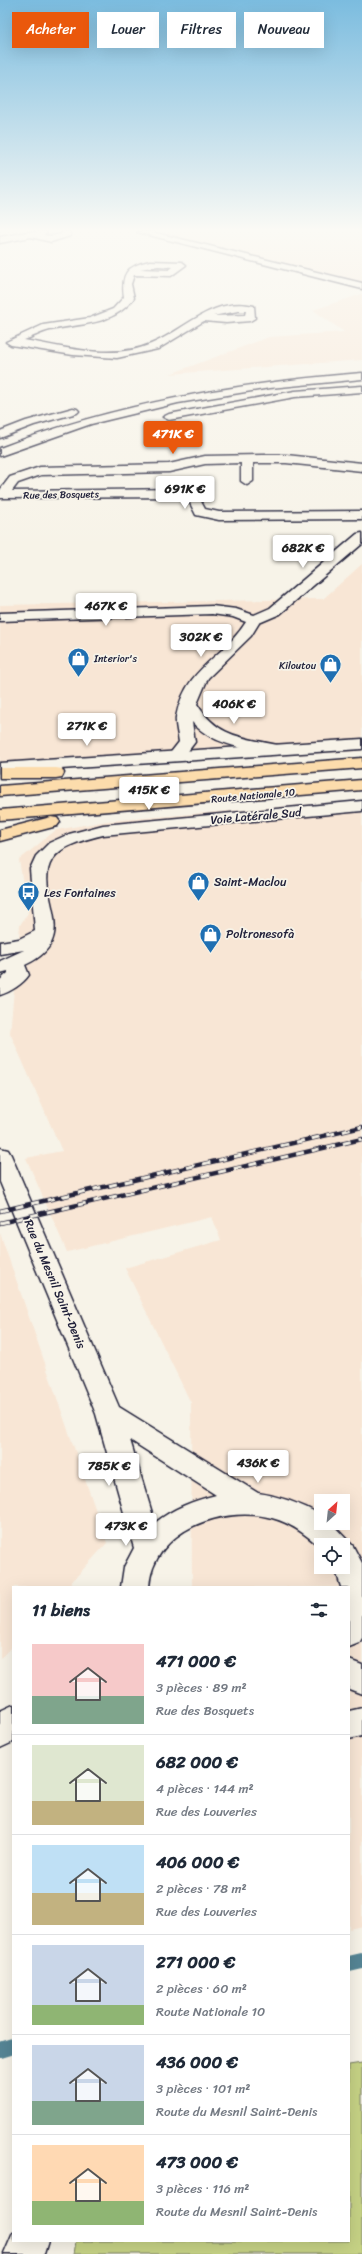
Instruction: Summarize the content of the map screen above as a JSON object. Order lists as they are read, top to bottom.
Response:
{
  "streets": {
    "main road": ["Route Nationale 10"],
    "street": ["Rue des Bosquets", "Voie Latérale Sud", "Rue du Mesnil Saint-Denis"]
  },
  "places": {
    "shop": [
      "Interior's",
      "Kiloutou",
      "Saint-Maclou",
      "Poltronesofà"
    ],
    "bus stop": ["Les Fontaines"]
  },
  "north": "top right",
  "page": {
    "chip": [
      "Acheter",
      "Louer",
      "Filtres",
      "Nouveau"
    ],
    "price": [
      "471K €",
      "691K €",
      "682K €",
      "467K €",
      "302K €",
      "406K €",
      "271K €",
      "415K €",
      "436K €",
      "785K €",
      "473K €"
    ],
    "heading": "11 biens",
    "list": [
      {
        "name": "471 000 €",
        "note": "3 pièces · 89 m² · Rue des Bosquets"
      },
      {
        "name": "682 000 €",
        "note": "4 pièces · 144 m² · Rue des Louveries"
      },
      {
        "name": "406 000 €",
        "note": "2 pièces · 78 m² · Rue des Louveries"
      },
      {
        "name": "271 000 €",
        "note": "2 pièces · 60 m² · Route Nationale 10"
      },
      {
        "name": "436 000 €",
        "note": "3 pièces · 101 m² · Route du Mesnil Saint-Denis"
      },
      {
        "name": "473 000 €",
        "note": "3 pièces · 116 m² · Route du Mesnil Saint-Denis"
      }
    ]
  }
}
